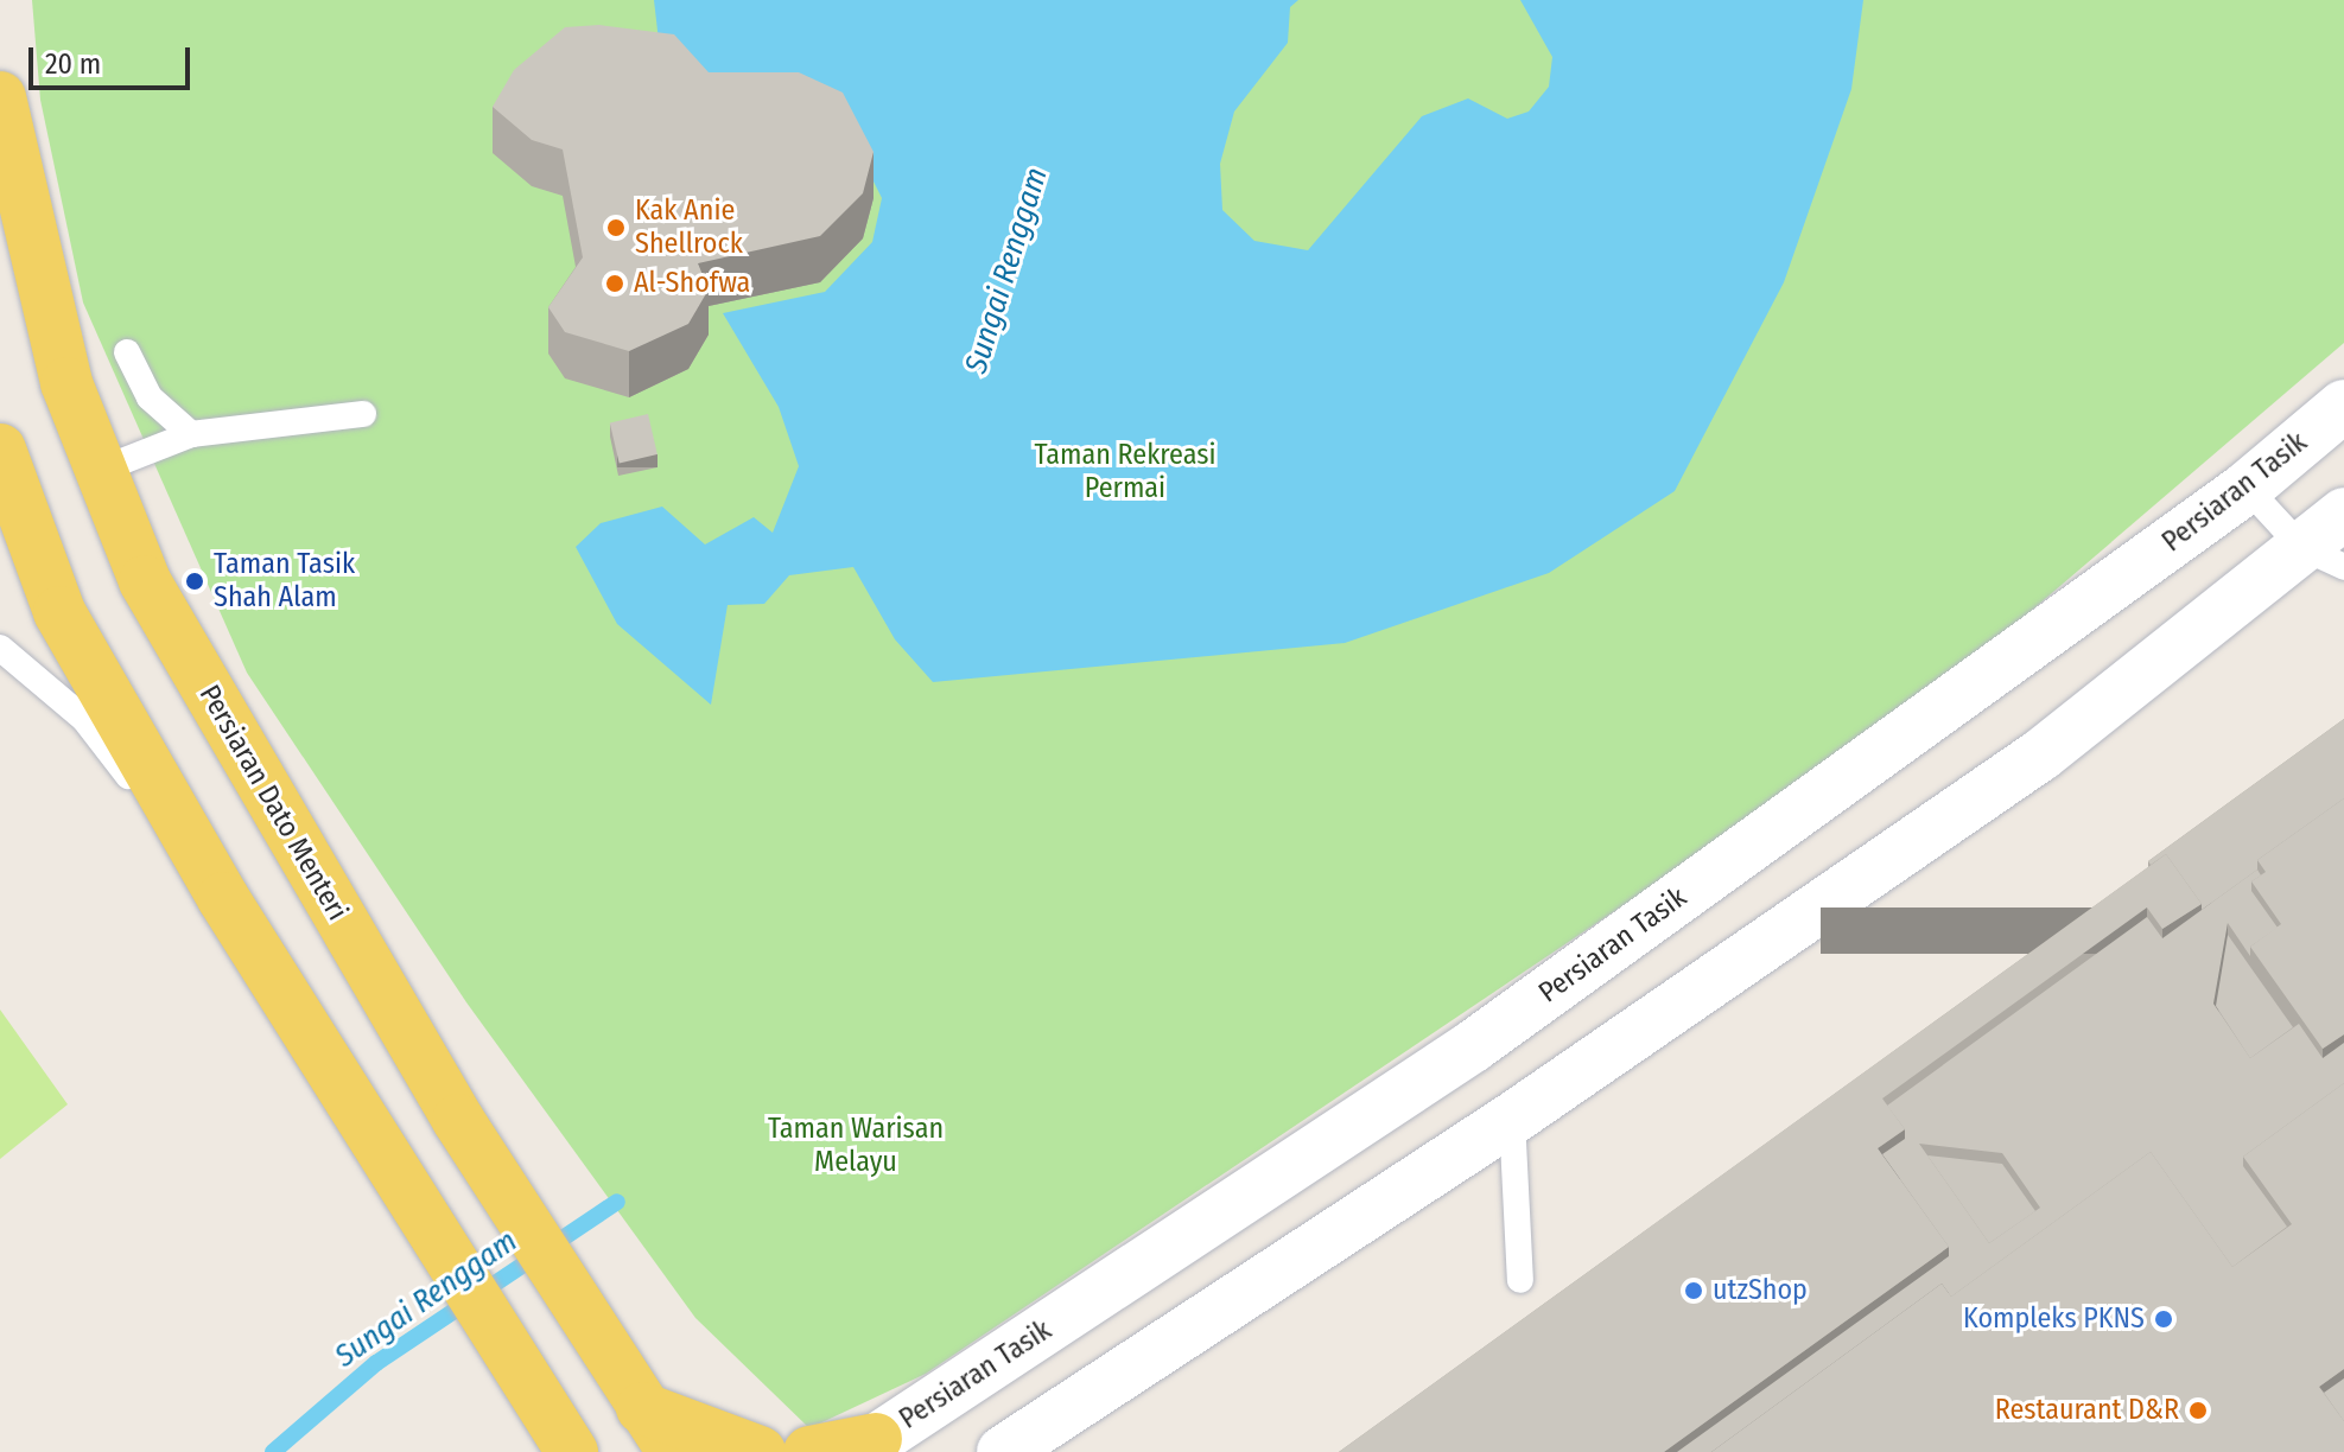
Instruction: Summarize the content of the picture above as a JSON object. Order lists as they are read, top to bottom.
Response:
{
  "streets": {
    "main road": ["Persiaran Tasik", "Persiaran Dato Menteri"]
  },
  "water": ["Sungai Renggam"],
  "parks": ["Taman Rekreasi Permai", "Taman Warisan Melayu"],
  "places": [
    "Kak Anie Shellrock",
    "Al-Shofwa",
    "Taman Tasik Shah Alam",
    "utzShop",
    "Kompleks PKNS",
    "Restaurant D&R"
  ],
  "scale_bar": "20 m"
}
